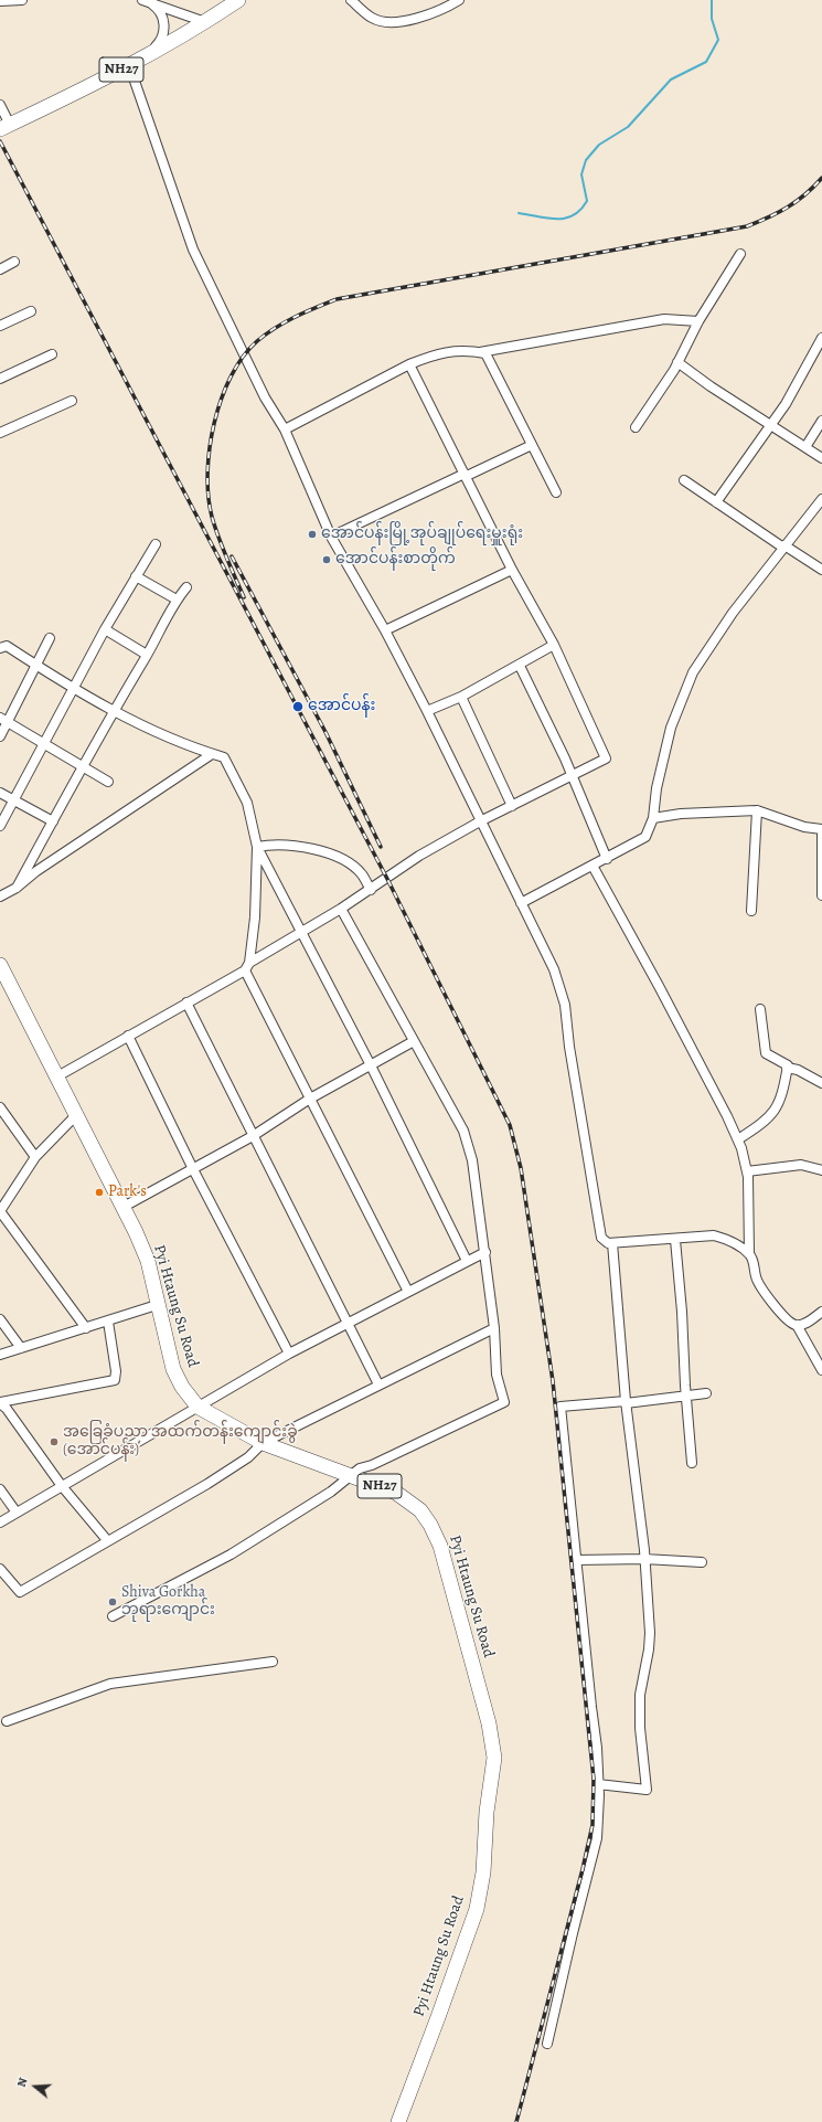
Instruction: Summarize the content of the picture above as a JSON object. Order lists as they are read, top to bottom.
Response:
{
  "streets": {
    "highway": ["NH27", "Pyi Htaung Su Road"]
  },
  "places": [
    "အောင်ပန်းမြို့အုပ်ချုပ်ရေးမှူးရုံး",
    "အောင်ပန်းစာတိုက်",
    "အောင်ပန်း",
    "Park's",
    "အခြေခံပညာ အထက်တန်းကျောင်းခွဲ (အောင်ပန်း)",
    "Shiva Gorkha ဘုရားကျောင်း"
  ],
  "north": "left"
}
